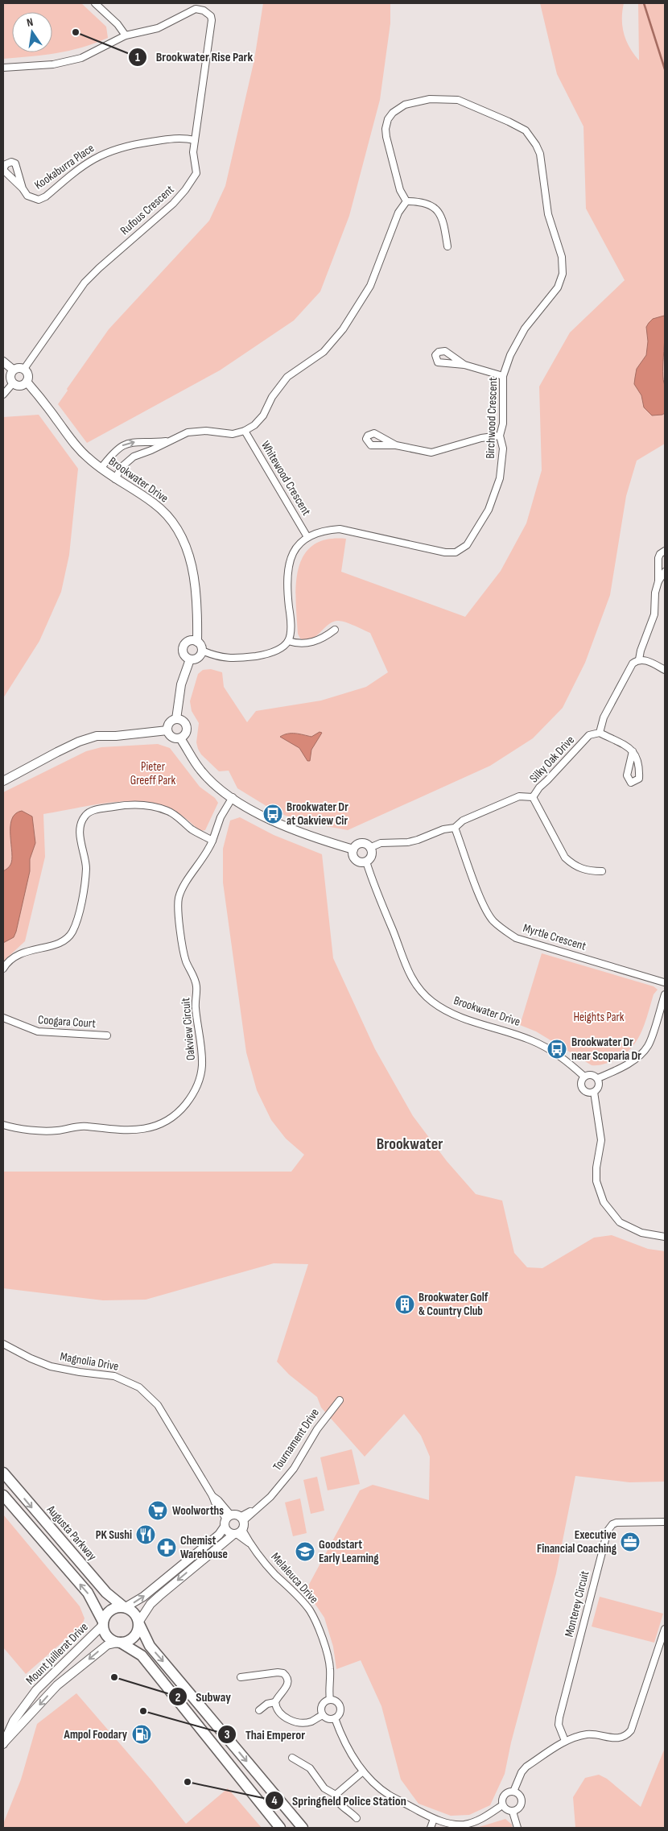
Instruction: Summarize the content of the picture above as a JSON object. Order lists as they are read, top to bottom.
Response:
{
  "streets": {
    "main road": ["Augusta Parkway"],
    "street": [
      "Kookaburra Place",
      "Rufous Crescent",
      "Birchwood Crescent",
      "Whitewood Crescent",
      "Brookwater Drive",
      "Silky Oak Drive",
      "Myrtle Crescent",
      "Coogara Court",
      "Oakview Circuit",
      "Magnolia Drive",
      "Tournament Drive",
      "Melaleuca Drive",
      "Monterey Circuit",
      "Mount Juillerat Drive"
    ]
  },
  "crossings": [
    ["Kookaburra Place", "Rufous Crescent"],
    ["Rufous Crescent", "Brookwater Drive"],
    ["Birchwood Crescent", "Whitewood Crescent"],
    ["Brookwater Drive", "Silky Oak Drive"],
    ["Silky Oak Drive", "Myrtle Crescent"],
    ["Magnolia Drive", "Tournament Drive"],
    ["Magnolia Drive", "Melaleuca Drive"],
    ["Tournament Drive", "Augusta Parkway"],
    ["Tournament Drive", "Melaleuca Drive"],
    ["Tournament Drive", "Mount Juillerat Drive"],
    ["Augusta Parkway", "Mount Juillerat Drive"]
  ],
  "districts": ["Brookwater"],
  "parks": ["Pieter Greeff Park", "Heights Park"],
  "places": {
    "other": [
      "Brookwater Rise Park",
      "Subway",
      "Thai Emperor",
      "Springfield Police Station"
    ],
    "bus stop": ["Brookwater Dr at Oakview Cir", "Brookwater Dr near Scoparia Dr"],
    "building": ["Brookwater Golf & Country Club"],
    "supermarket": ["Woolworths"],
    "restaurant": ["PK Sushi"],
    "office": ["Executive Financial Coaching"],
    "pharmacy": ["Chemist Warehouse"],
    "school or university": ["Goodstart Early Learning"],
    "fuel station": ["Ampol Foodary"]
  },
  "north": "top"
}
